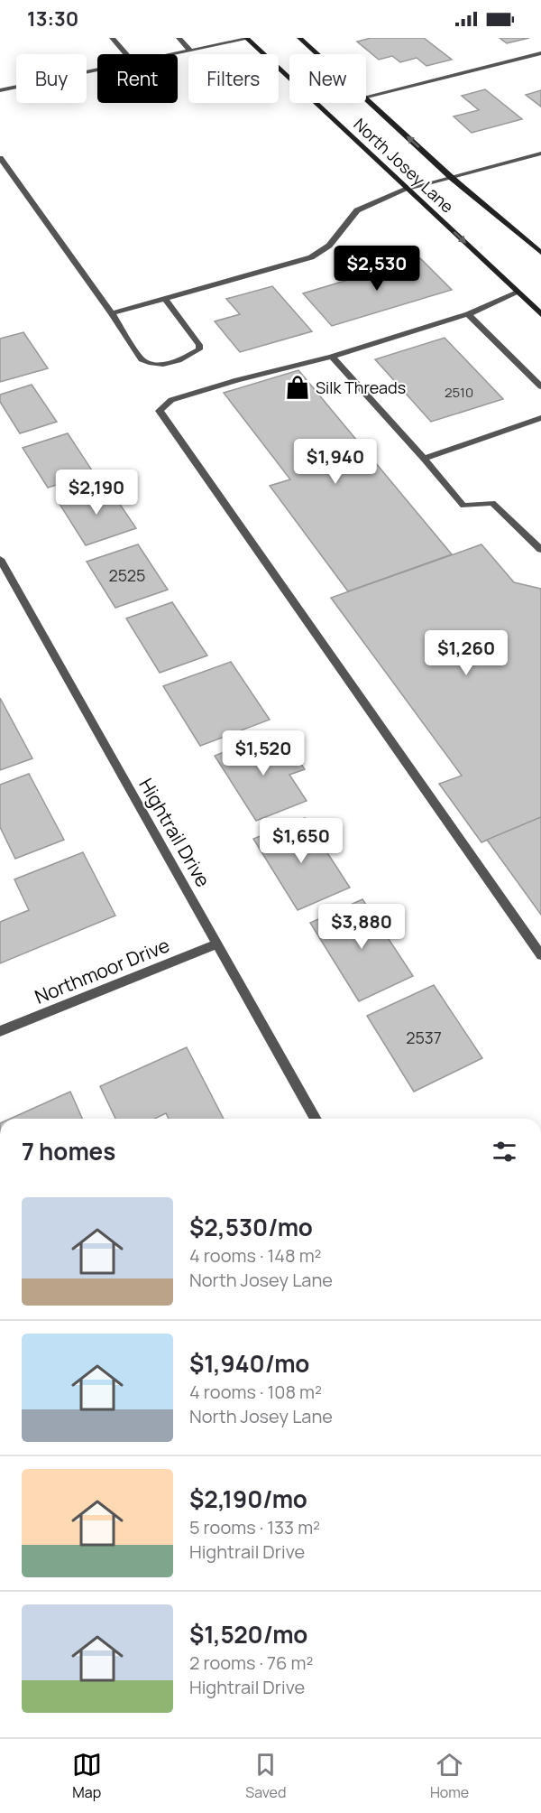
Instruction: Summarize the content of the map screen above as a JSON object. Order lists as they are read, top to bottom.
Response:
{
  "streets": {
    "main road": ["North Josey Lane"],
    "street": ["Hightrail Drive", "Northmoor Drive"]
  },
  "crossings": [
    ["Hightrail Drive", "Northmoor Drive"]
  ],
  "places": {
    "shop": ["Silk Threads"]
  },
  "house_numbers": ["2510", "2525", "2537"],
  "page": {
    "status": "13:30",
    "chip": [
      "Buy",
      "Rent",
      "Filters",
      "New"
    ],
    "price": [
      "$2,530",
      "$1,940",
      "$2,190",
      "$1,260",
      "$1,520",
      "$1,650",
      "$3,880"
    ],
    "heading": "7 homes",
    "list": [
      {
        "name": "$2,530/mo",
        "note": "4 rooms · 148 m² · North Josey Lane"
      },
      {
        "name": "$1,940/mo",
        "note": "4 rooms · 108 m² · North Josey Lane"
      },
      {
        "name": "$2,190/mo",
        "note": "5 rooms · 133 m² · Hightrail Drive"
      },
      {
        "name": "$1,520/mo",
        "note": "2 rooms · 76 m² · Hightrail Drive"
      }
    ],
    "tabs": ["Map", "Saved", "Home"]
  }
}
